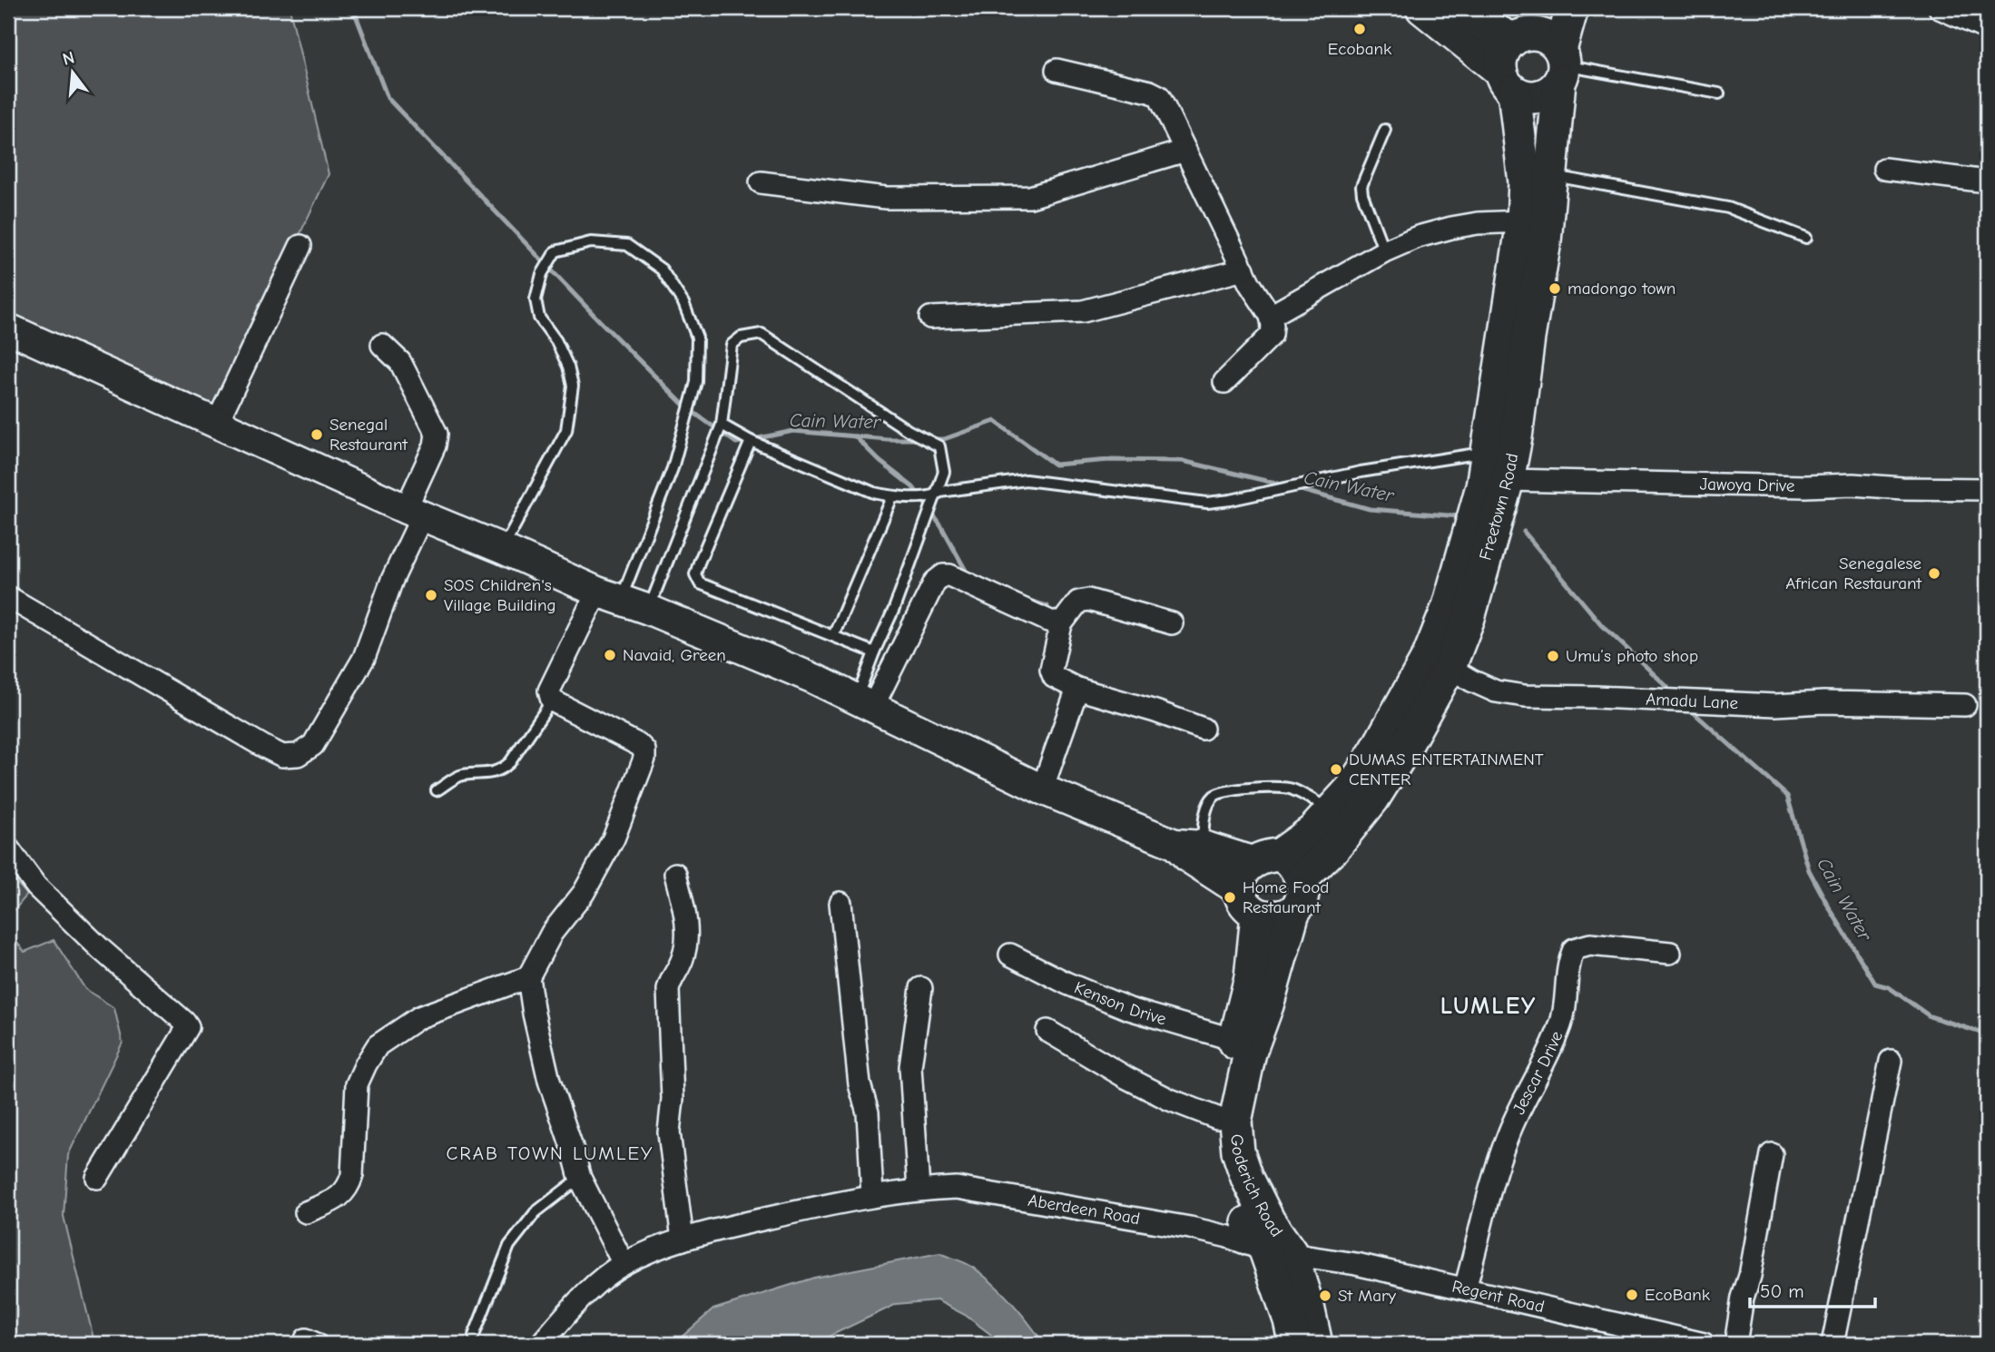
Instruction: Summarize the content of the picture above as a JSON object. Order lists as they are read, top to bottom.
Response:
{
  "streets": {
    "main road": ["Freetown Road", "Goderich Road"],
    "street": [
      "Jawoya Drive",
      "Amadu Lane",
      "Kenson Drive",
      "Jescar Drive",
      "Aberdeen Road",
      "Regent Road"
    ]
  },
  "crossings": [
    ["Jawoya Drive", "Freetown Road"],
    ["Freetown Road", "Amadu Lane"],
    ["Freetown Road", "Goderich Road"],
    ["Kenson Drive", "Goderich Road"],
    ["Jescar Drive", "Regent Road"],
    ["Goderich Road", "Aberdeen Road"],
    ["Goderich Road", "Regent Road"],
    ["Aberdeen Road", "Regent Road"]
  ],
  "districts": ["LUMLEY", "CRAB TOWN LUMLEY"],
  "water": ["Cain Water"],
  "places": [
    "Ecobank",
    "madongo town",
    "Senegal Restaurant",
    "Senegalese African Restaurant",
    "SOS Children's Village Building",
    "Navaid, Green",
    "Umu’s photo shop",
    "DUMAS ENTERTAINMENT CENTER",
    "Home Food Restaurant",
    "EcoBank",
    "St Mary"
  ],
  "scale_bar": "50 m",
  "north": "top"
}
